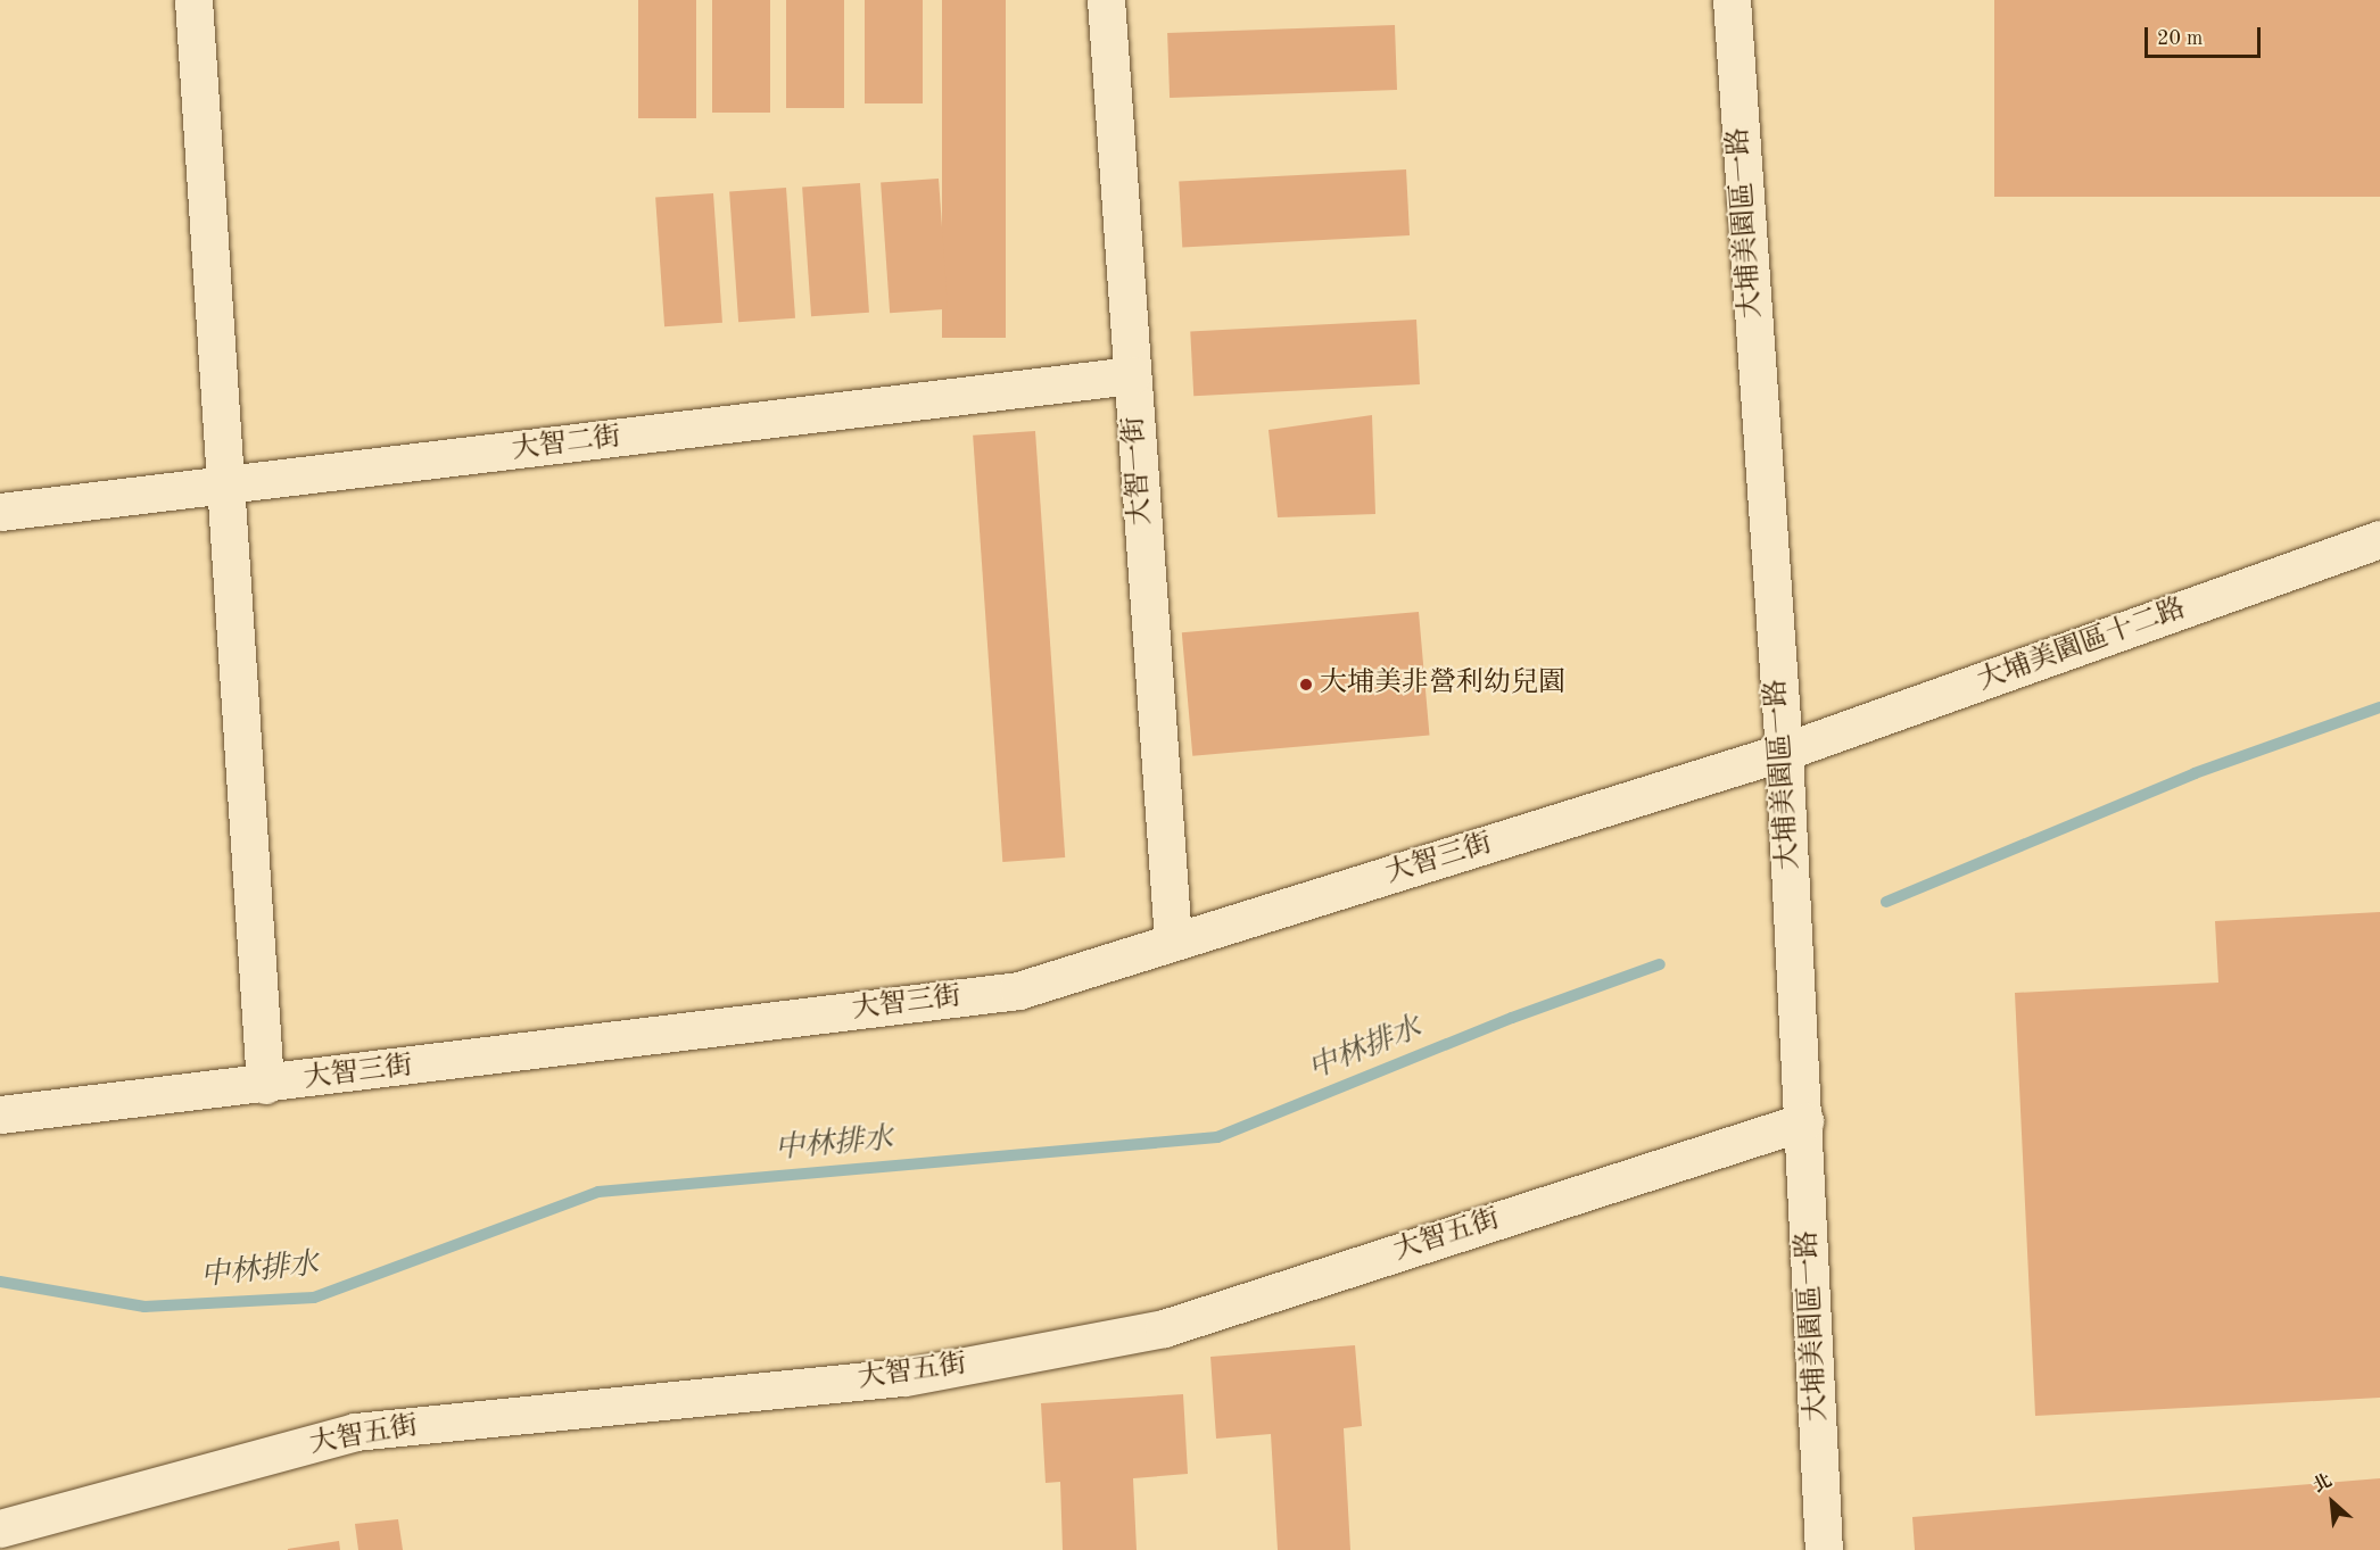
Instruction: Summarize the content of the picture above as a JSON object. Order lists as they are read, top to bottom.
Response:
{
  "streets": {
    "street": [
      "大埔美園區一路",
      "大智二街",
      "大智一街",
      "大埔美園區十二路",
      "大智三街",
      "大智五街"
    ]
  },
  "crossings": [
    ["大埔美園區一路", "大埔美園區十二路"],
    ["大埔美園區一路", "大智三街"],
    ["大埔美園區一路", "大智五街"],
    ["大智二街", "大智一街"],
    ["大智一街", "大智三街"],
    ["大埔美園區十二路", "大智三街"]
  ],
  "water": ["中林排水"],
  "places": ["大埔美非營利幼兒園"],
  "scale_bar": "20 m",
  "north": "top left"
}
